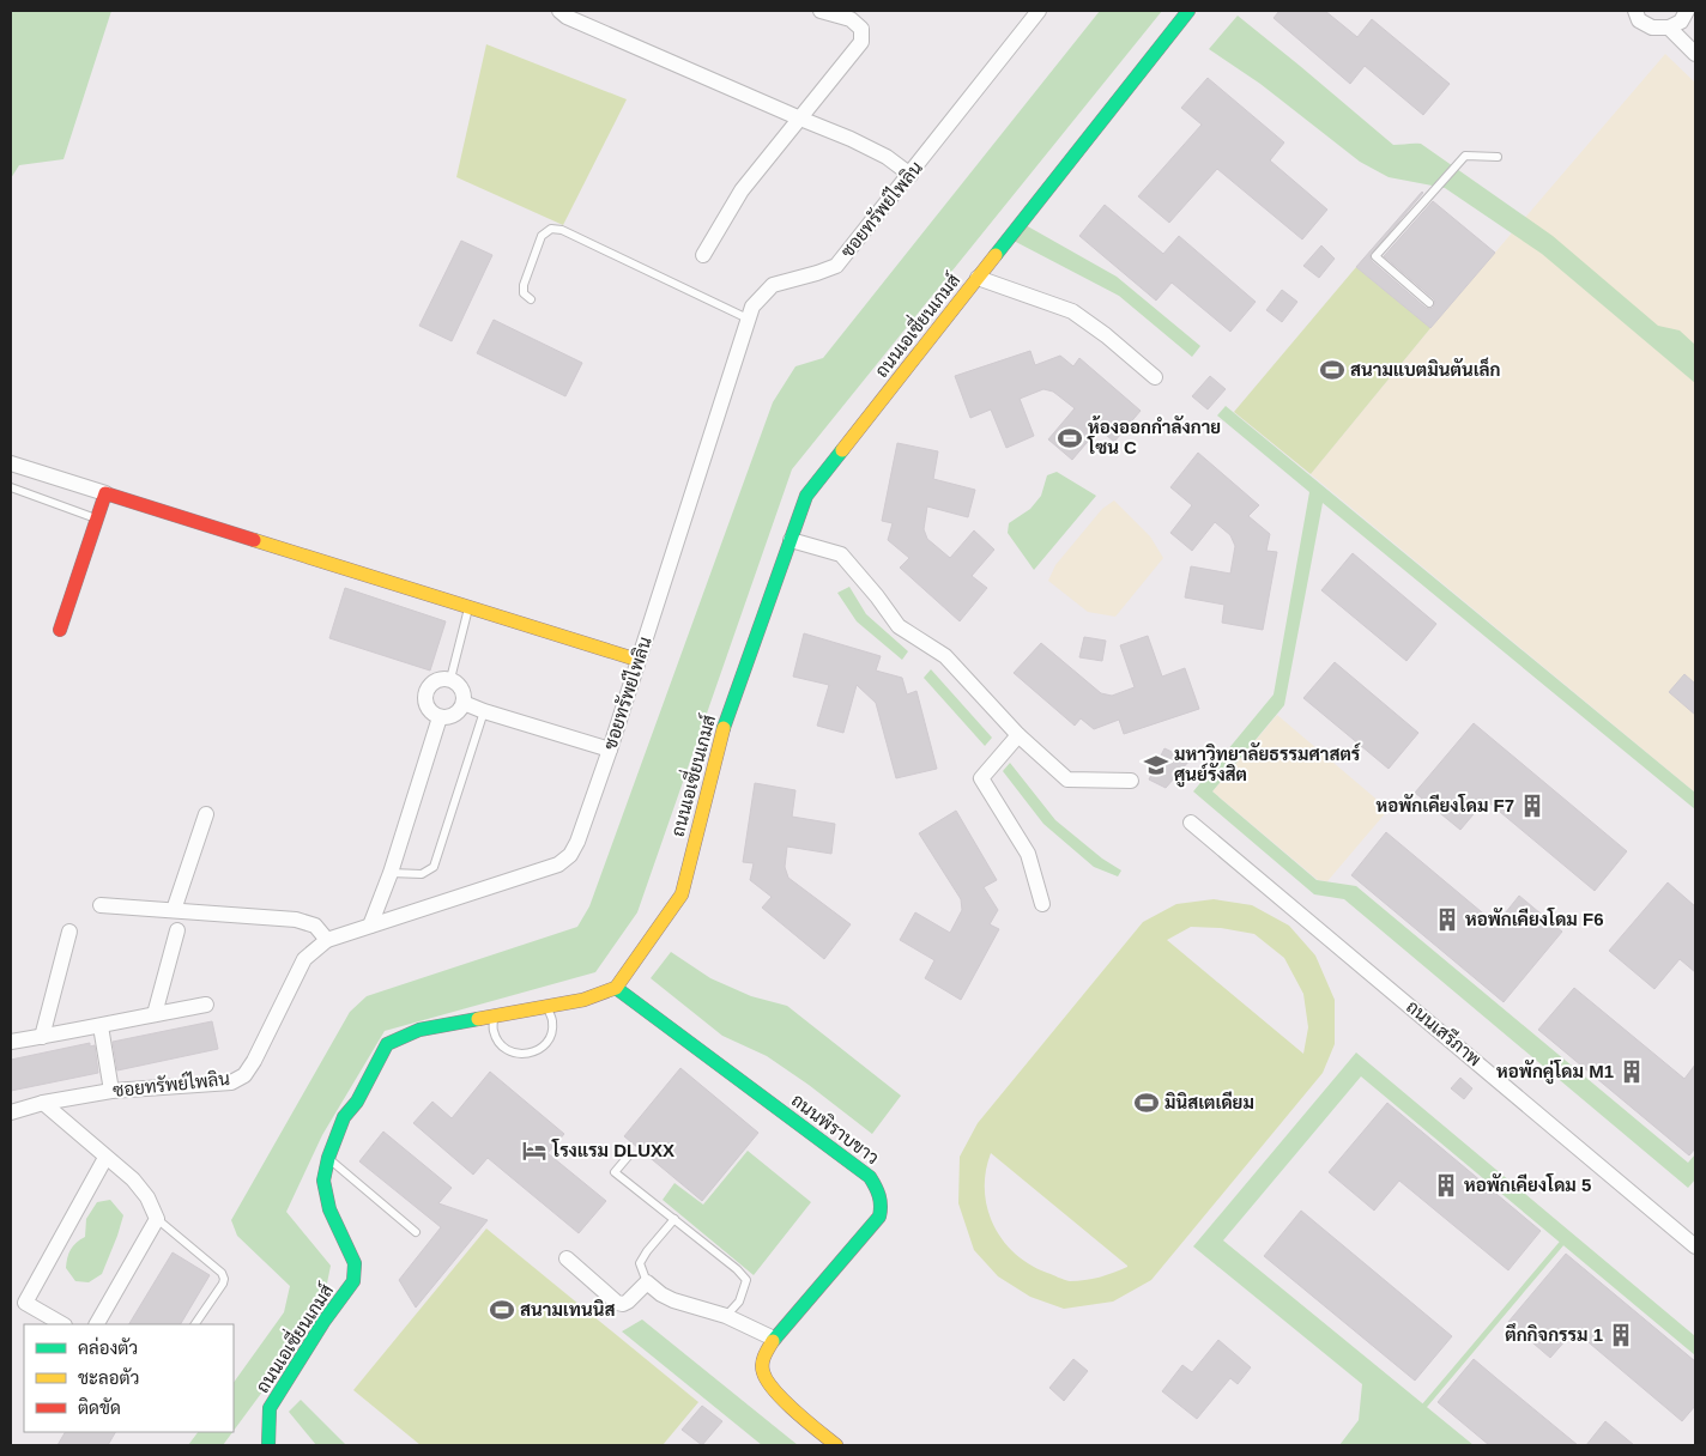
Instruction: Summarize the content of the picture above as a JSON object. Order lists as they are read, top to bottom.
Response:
{
  "streets": {
    "street": [
      "ซอยทรัพย์ไพลิน",
      "ถนนเอเซี่ยนเกมส์",
      "ถนนเสรีภาพ",
      "ถนนพิราบขาว"
    ]
  },
  "crossings": [
    ["ถนนเอเซี่ยนเกมส์", "ถนนพิราบขาว"]
  ],
  "places": {
    "sports": [
      "สนามแบตมินตันเล็ก",
      "ห้องออกกำลังกาย โซน C",
      "มินิสเตเดียม",
      "สนามเทนนิส"
    ],
    "school or university": ["มหาวิทยาลัยธรรมศาสตร์ ศูนย์รังสิต"],
    "building": [
      "หอพักเคียงโดม F7",
      "หอพักเคียงโดม F6",
      "หอพักคู่โดม M1",
      "หอพักเคียงโดม 5",
      "ตึกกิจกรรม 1"
    ],
    "hotel": ["โรงแรม DLUXX"]
  },
  "legend": ["คล่องตัว", "ชะลอตัว", "ติดขัด"]
}
